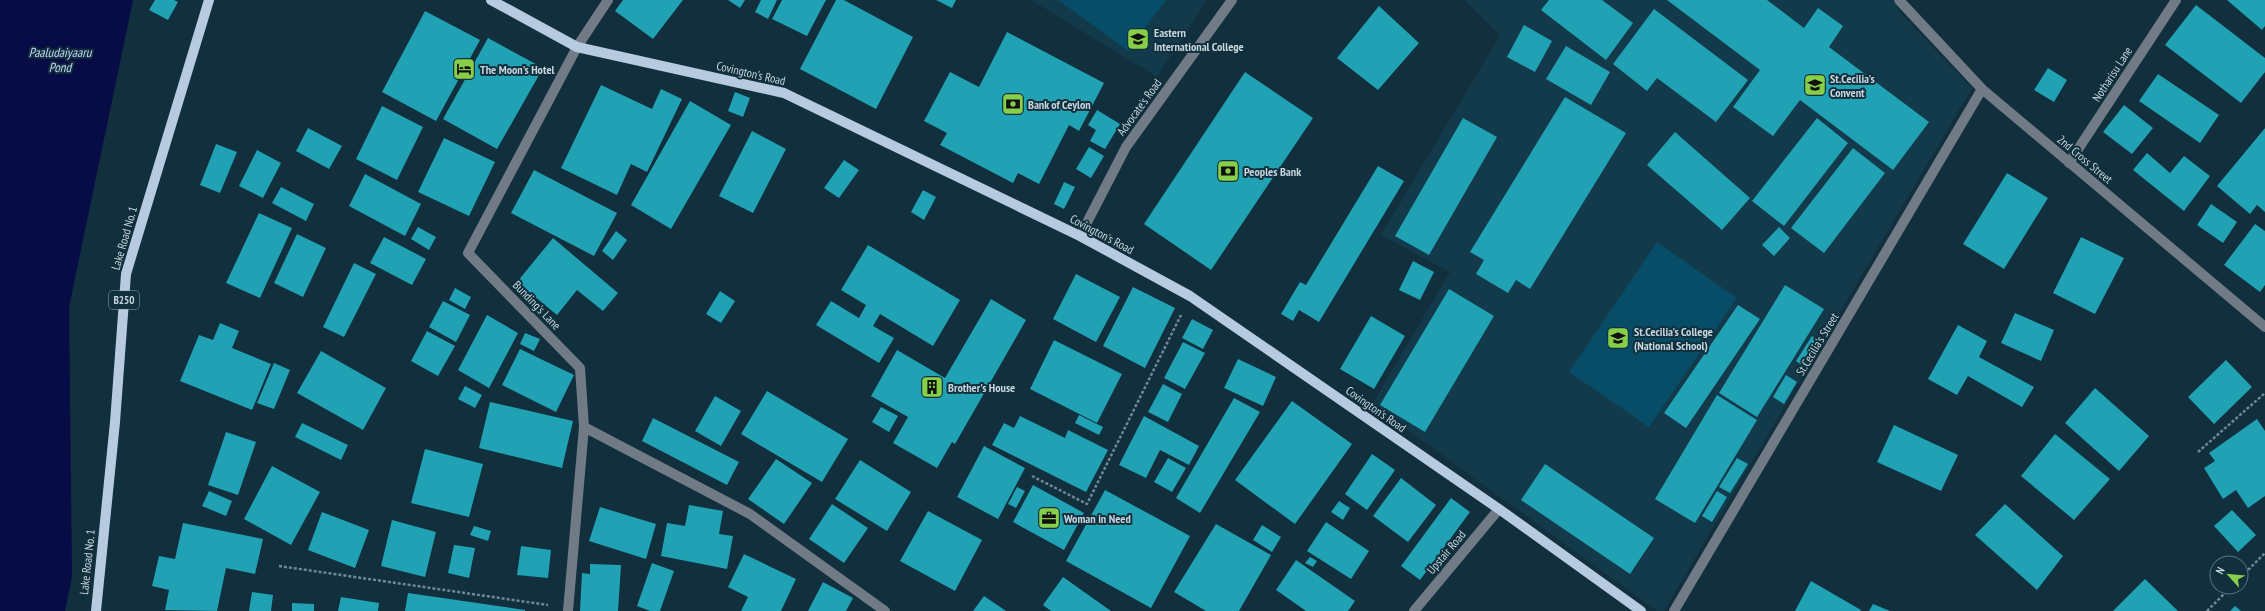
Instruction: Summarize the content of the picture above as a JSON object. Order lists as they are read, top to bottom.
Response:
{
  "streets": {
    "main road": ["Covington's Road", "Lake Road No. 1", "B250"],
    "street": [
      "Notharisu Lane",
      "Advocate's Road",
      "2nd Cross Street",
      "Bunding's Lane",
      "St.Cecilia's Street",
      "Upstair Road"
    ]
  },
  "crossings": [
    ["Covington's Road", "Advocate's Road"],
    ["Covington's Road", "Bunding's Lane"],
    ["Covington's Road", "Upstair Road"],
    ["Notharisu Lane", "2nd Cross Street"],
    ["2nd Cross Street", "St.Cecilia's Street"]
  ],
  "water": ["Paaludaiyaaru Pond"],
  "places": {
    "school or university": ["Eastern International College", "St.Cecilia's Convent", "St.Cecilia's College (National School)"],
    "hotel": ["The Moon's Hotel"],
    "bank": ["Bank of Ceylon", "Peoples Bank"],
    "building": ["Brother's House"],
    "office": ["Woman in Need"]
  },
  "north": "top left"
}
